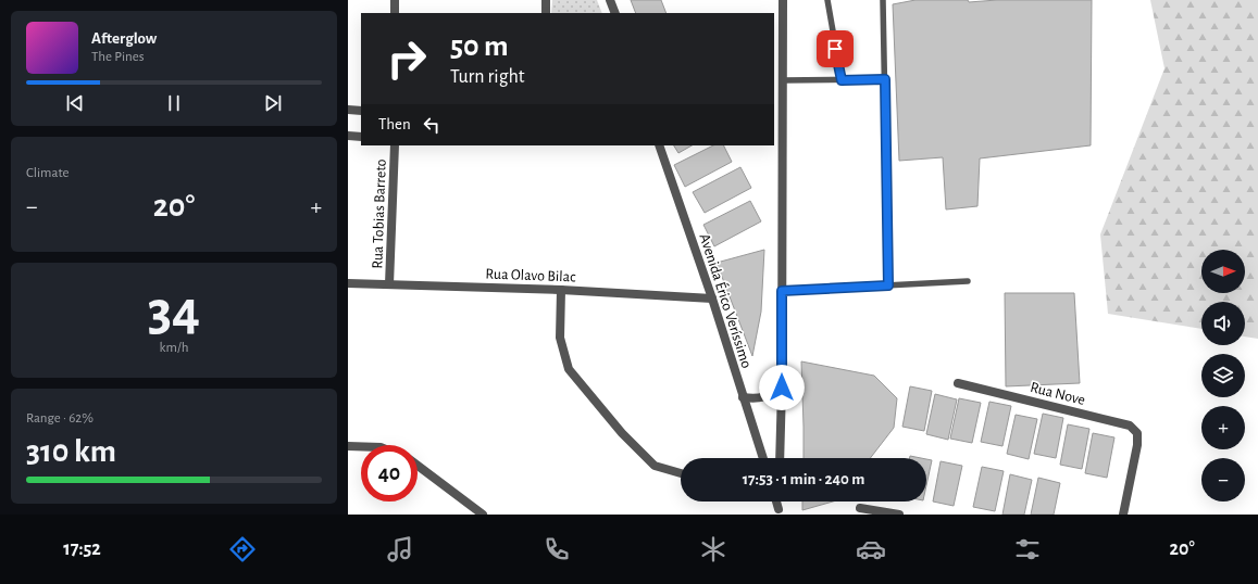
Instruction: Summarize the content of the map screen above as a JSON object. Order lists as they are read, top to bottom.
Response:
{
  "streets": {
    "street": [
      "Rua Tobias Barreto",
      "Rua Olavo Bilac",
      "Avenida Érico Veríssimo",
      "Rua Nove"
    ]
  },
  "crossings": [
    ["Rua Tobias Barreto", "Rua Olavo Bilac"],
    ["Rua Olavo Bilac", "Avenida Érico Veríssimo"]
  ],
  "north": "right",
  "page": {
    "turn": ["50 m", "Turn right"],
    "song": ["Afterglow", "The Pines"],
    "then": "Then",
    "tile": [
      "Climate",
      ["34", "km/h"],
      ["Range · 62%", "310 km"]
    ],
    "heat": ["−", "20°", "+"],
    "map_buttons": ["+", "−"],
    "limit": "40",
    "trip": "17:53 · 1 min · 240 m",
    "tabs": ["17:52", "20°"]
  }
}
